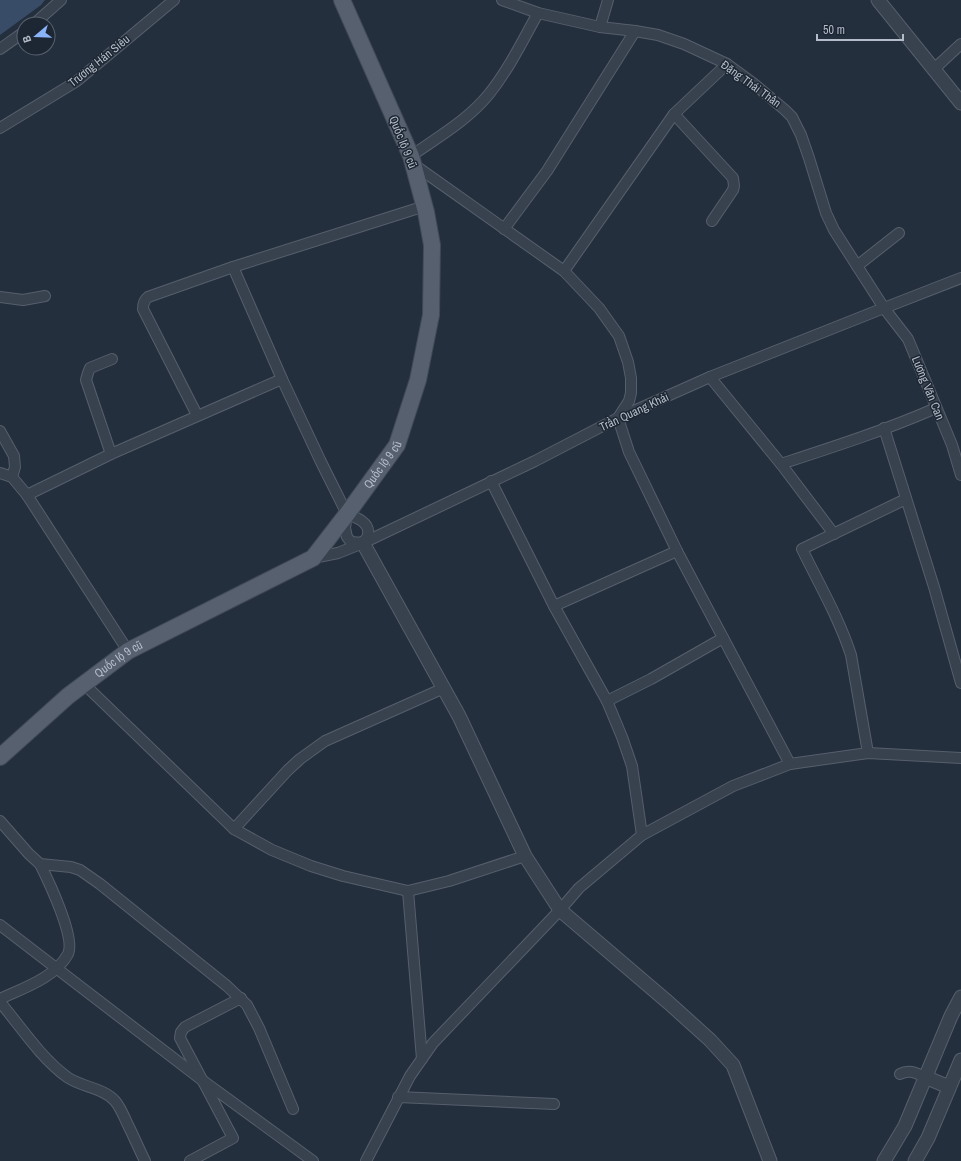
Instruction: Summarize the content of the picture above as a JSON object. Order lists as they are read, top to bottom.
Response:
{
  "streets": {
    "main road": ["Quốc lộ 9 cũ"],
    "street": [
      "Trương Hán Siêu",
      "Đặng Thái Thân",
      "Lương Văn Can",
      "Trần Quang Khải"
    ]
  },
  "crossings": [
    ["Đặng Thái Thân", "Lương Văn Can"],
    ["Đặng Thái Thân", "Trần Quang Khải"],
    ["Quốc lộ 9 cũ", "Trần Quang Khải"],
    ["Lương Văn Can", "Trần Quang Khải"]
  ],
  "scale_bar": "50 m",
  "north": "left"
}
